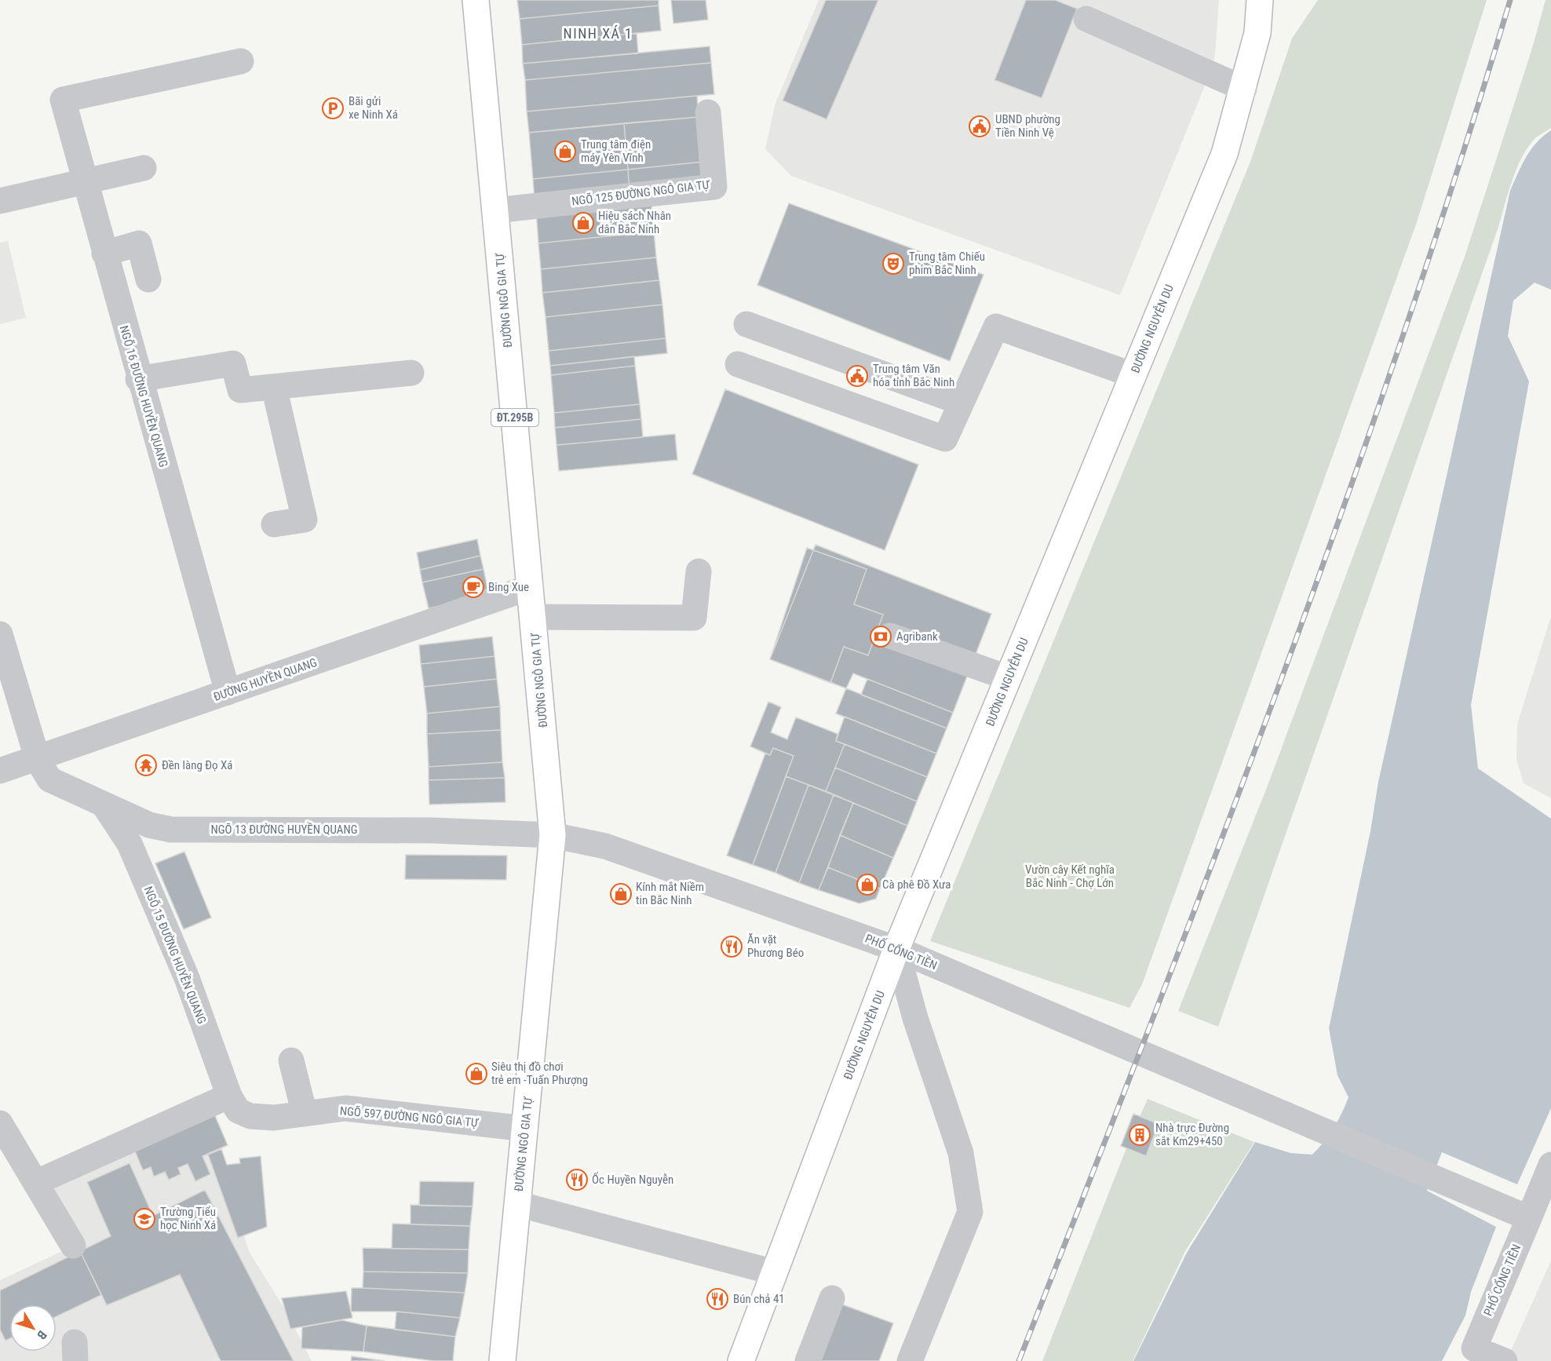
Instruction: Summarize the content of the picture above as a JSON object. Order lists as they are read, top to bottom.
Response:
{
  "streets": {
    "main road": ["ĐƯỜNG NGÔ GIA TỰ", "ĐƯỜNG NGUYỄN DU", "ĐT.295B"],
    "street": [
      "NGÕ 125 ĐƯỜNG NGÔ GIA TỰ",
      "NGÕ 16 ĐƯỜNG HUYỀN QUANG",
      "ĐƯỜNG HUYỀN QUANG",
      "NGÕ 13 ĐƯỜNG HUYỀN QUANG",
      "PHỐ CỔNG TIỀN",
      "NGÕ 15 ĐƯỜNG HUYỀN QUANG",
      "NGÕ 597 ĐƯỜNG NGÔ GIA TỰ"
    ]
  },
  "crossings": [
    ["NGÕ 125 ĐƯỜNG NGÔ GIA TỰ", "ĐƯỜNG NGÔ GIA TỰ"],
    ["ĐƯỜNG NGÔ GIA TỰ", "ĐƯỜNG HUYỀN QUANG"],
    ["ĐƯỜNG NGÔ GIA TỰ", "NGÕ 13 ĐƯỜNG HUYỀN QUANG"],
    ["ĐƯỜNG NGÔ GIA TỰ", "PHỐ CỔNG TIỀN"],
    ["ĐƯỜNG NGÔ GIA TỰ", "NGÕ 597 ĐƯỜNG NGÔ GIA TỰ"],
    ["ĐƯỜNG NGUYỄN DU", "PHỐ CỔNG TIỀN"],
    ["NGÕ 16 ĐƯỜNG HUYỀN QUANG", "ĐƯỜNG HUYỀN QUANG"],
    ["ĐƯỜNG HUYỀN QUANG", "NGÕ 13 ĐƯỜNG HUYỀN QUANG"],
    ["NGÕ 13 ĐƯỜNG HUYỀN QUANG", "PHỐ CỔNG TIỀN"],
    ["NGÕ 13 ĐƯỜNG HUYỀN QUANG", "NGÕ 15 ĐƯỜNG HUYỀN QUANG"],
    ["NGÕ 15 ĐƯỜNG HUYỀN QUANG", "NGÕ 597 ĐƯỜNG NGÔ GIA TỰ"]
  ],
  "districts": ["NINH XÁ 1"],
  "parks": ["Vườn cây Kết nghĩa Bắc Ninh - Chợ Lớn"],
  "places": {
    "parking": ["Bãi gửi xe Ninh Xá"],
    "public building": ["UBND phường Tiền Ninh Vệ", "Trung tâm Văn hóa tỉnh Bắc Ninh"],
    "shop": [
      "Trung tâm điện máy Yên Vĩnh",
      "Hiệu sách Nhân dân Bắc Ninh",
      "Cà phê Đồ Xưa",
      "Kính mắt Niềm tin Bắc Ninh",
      "Siêu thị đồ chơi trẻ em -Tuấn Phượng"
    ],
    "theatre": ["Trung tâm Chiếu phim Bắc Ninh"],
    "cafe": ["Bing Xue"],
    "bank": ["Agribank"],
    "temple": ["Đền làng Đọ Xá"],
    "restaurant": ["Ăn vặt Phương Béo", "Ốc Huyền Nguyễn", "Bún chả 41"],
    "building": ["Nhà trực Đường sắt Km29+450"],
    "school or university": ["Trường Tiểu học Ninh Xá"]
  },
  "north": "bottom right"
}
